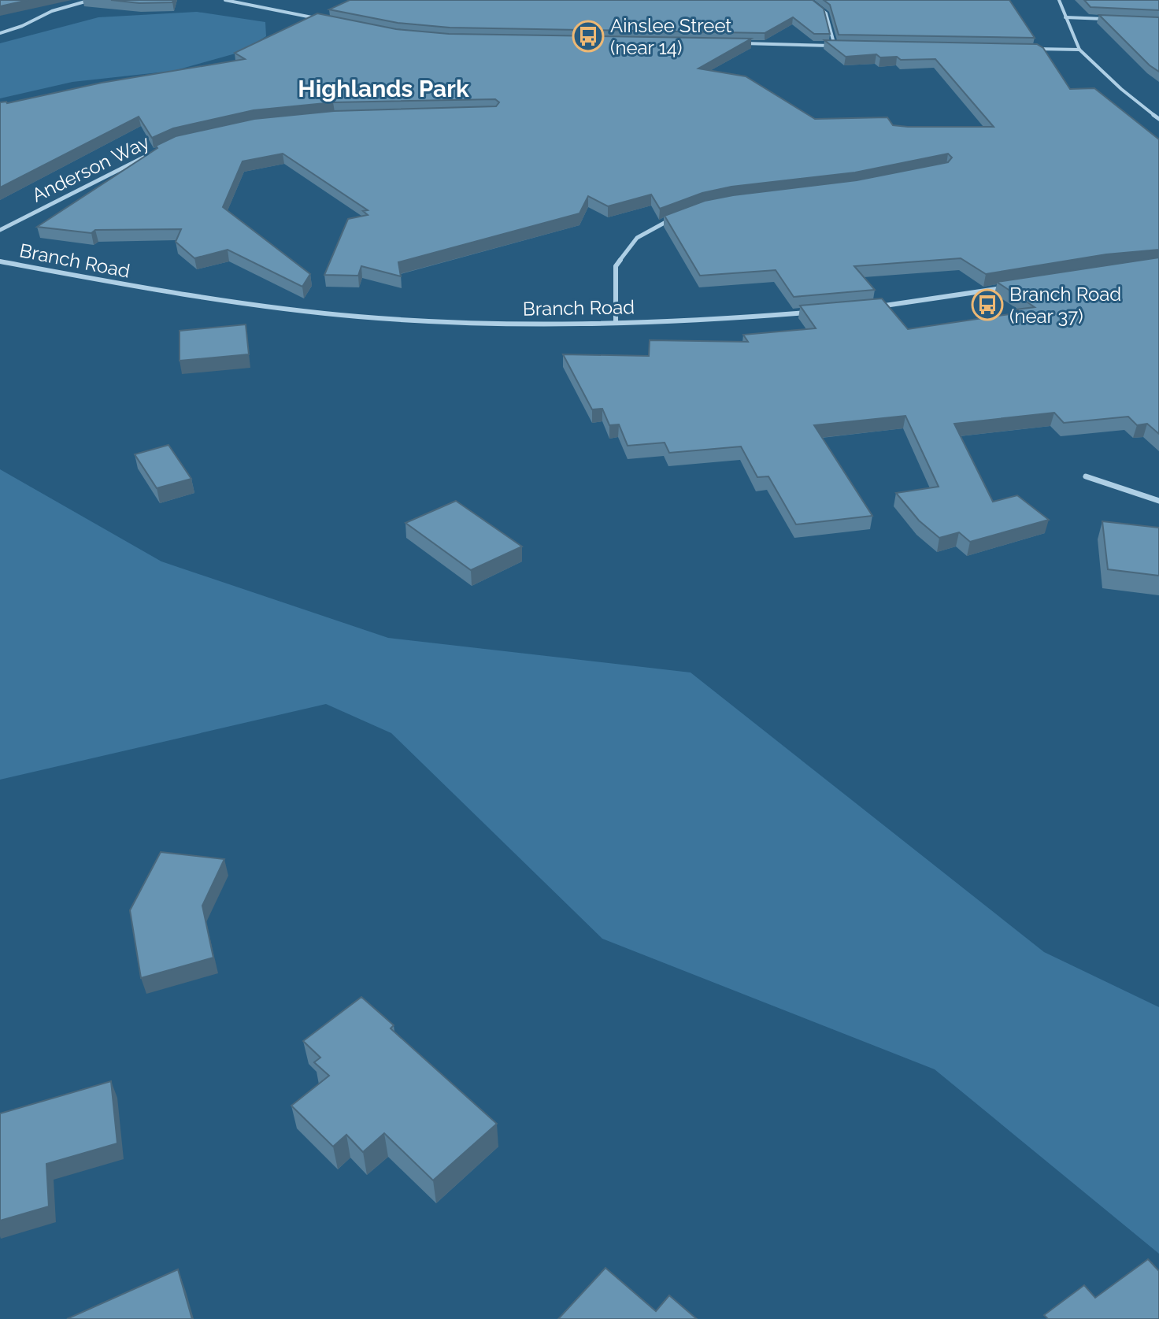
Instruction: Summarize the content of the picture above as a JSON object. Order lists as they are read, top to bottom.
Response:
{
  "streets": {
    "street": ["Anderson Way", "Branch Road"]
  },
  "districts": ["Highlands Park"],
  "places": {
    "bus stop": ["Ainslee Street (near 14)", "Branch Road (near 37)"]
  }
}
